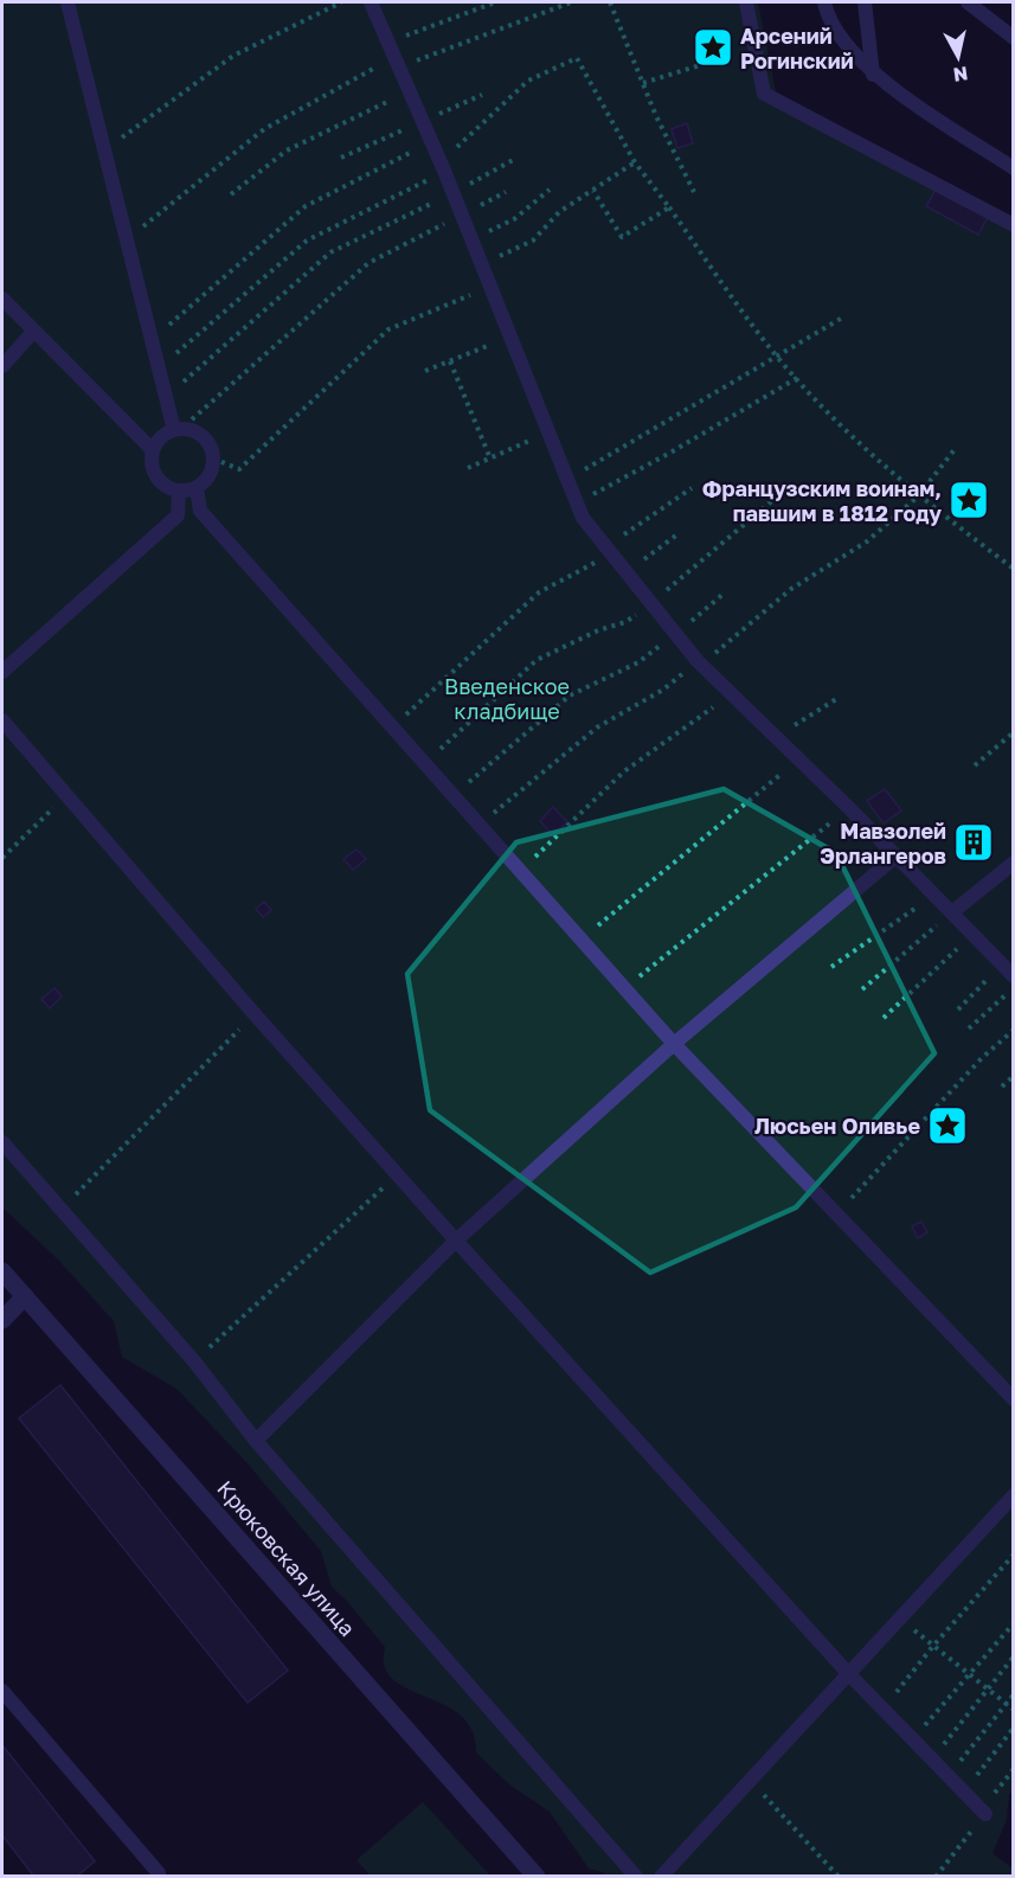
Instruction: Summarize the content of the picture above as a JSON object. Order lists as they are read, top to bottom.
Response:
{
  "streets": {
    "street": ["Крюковская улица"]
  },
  "parks": ["Введенское кладбище"],
  "places": {
    "place": ["Арсений Рогинский", "Французским воинам, павшим в 1812 году", "Люсьен Оливье"],
    "building": ["Мавзолей Эрлангеров"]
  },
  "north": "bottom"
}
